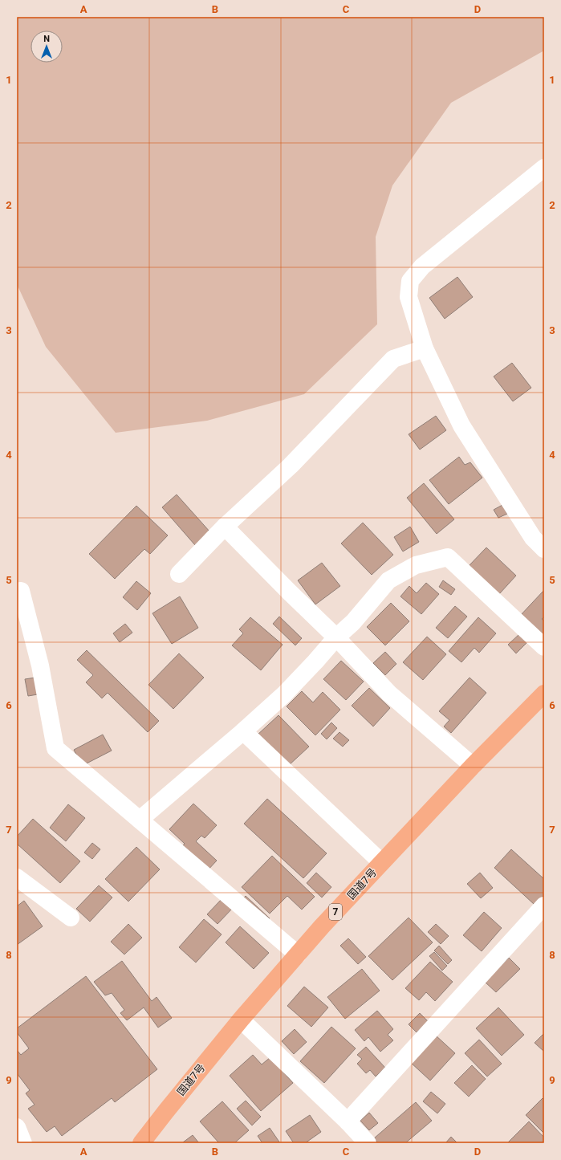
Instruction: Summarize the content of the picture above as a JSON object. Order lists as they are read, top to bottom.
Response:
{
  "streets": {
    "highway": ["国道7号", "7"]
  },
  "north": "top",
  "grid": {
    "columns": [
      "A",
      "B",
      "C",
      "D"
    ],
    "rows": [
      "1",
      "2",
      "3",
      "4",
      "5",
      "6",
      "7",
      "8",
      "9"
    ]
  }
}
